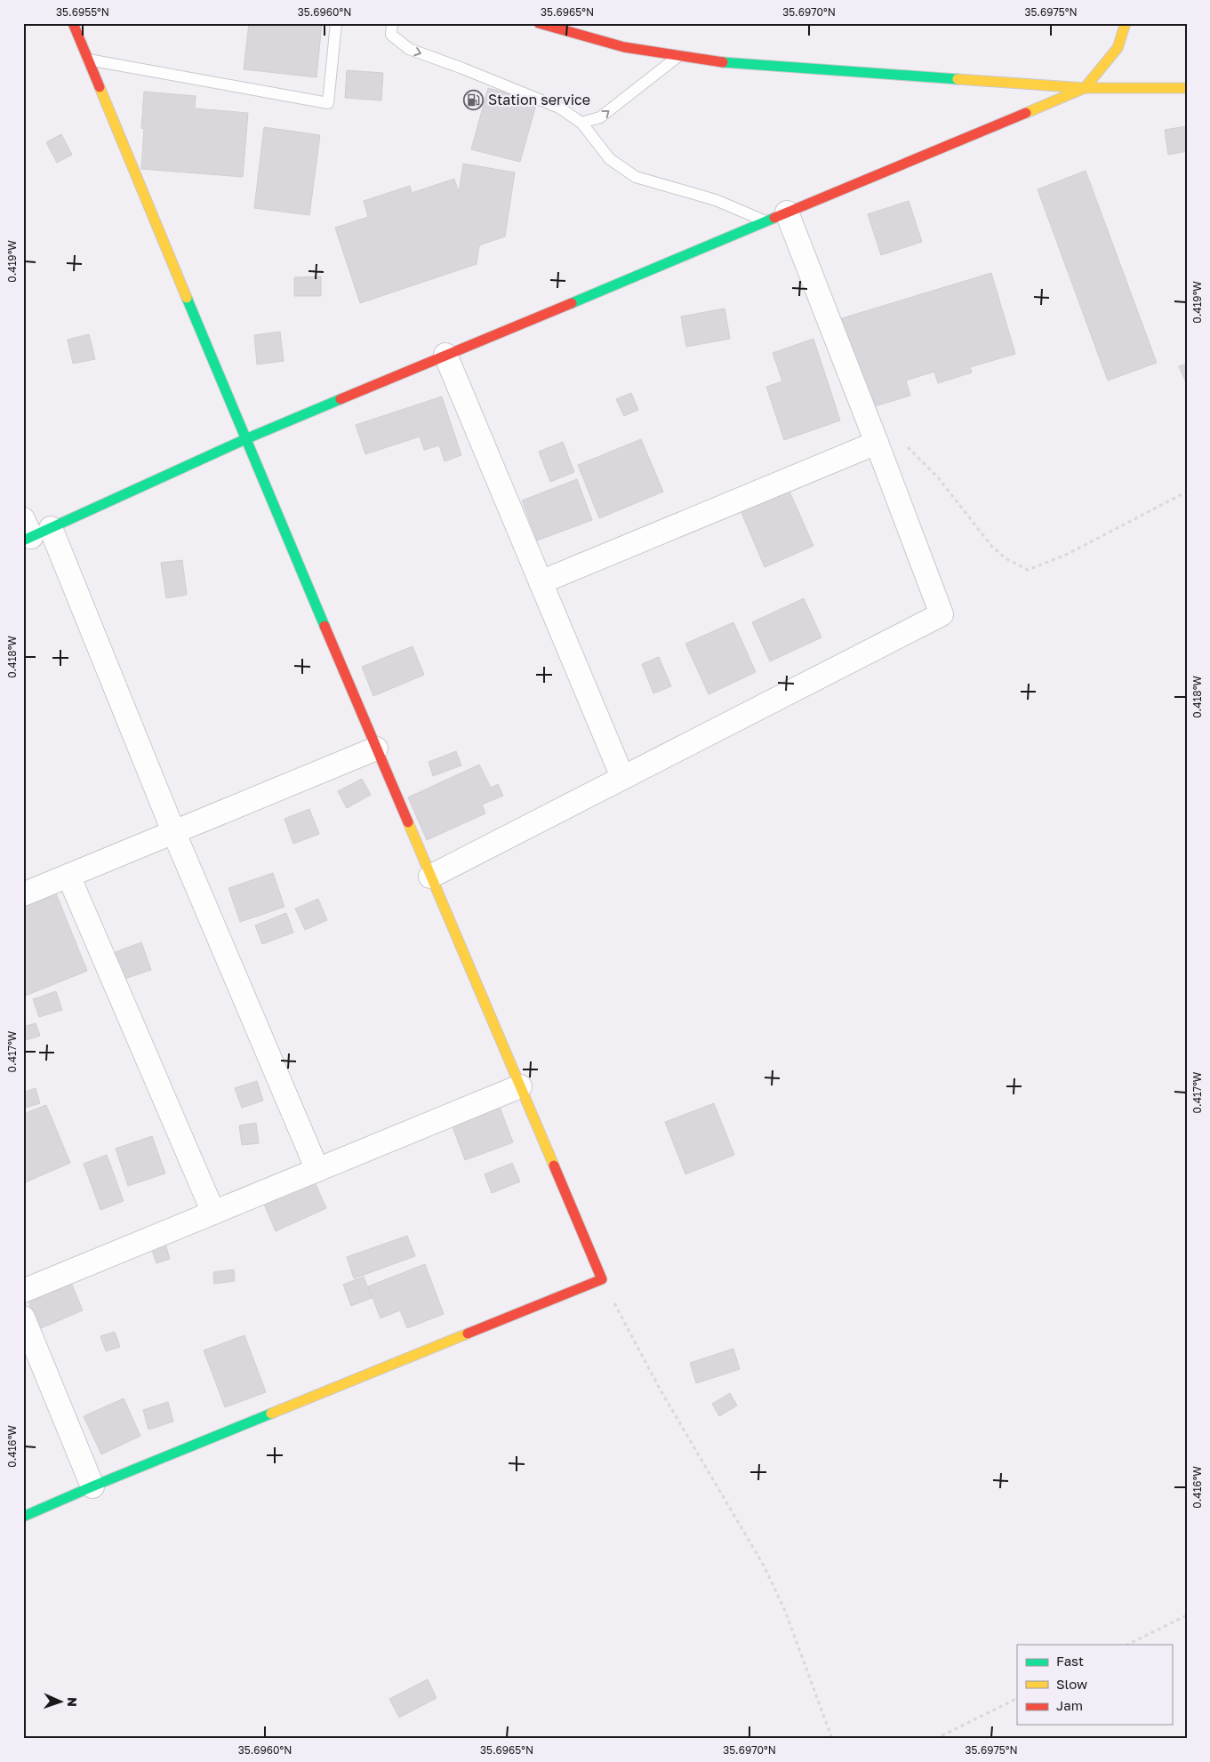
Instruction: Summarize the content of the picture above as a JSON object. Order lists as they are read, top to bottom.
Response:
{
  "places": {
    "fuel station": ["Station service"]
  },
  "legend": ["Fast", "Slow", "Jam"],
  "north": "right",
  "coordinates": [
    "35.6955°N",
    "35.6960°N",
    "35.6965°N",
    "35.6970°N",
    "35.6975°N",
    "0.419°W",
    "0.418°W",
    "0.417°W",
    "0.416°W"
  ]
}
